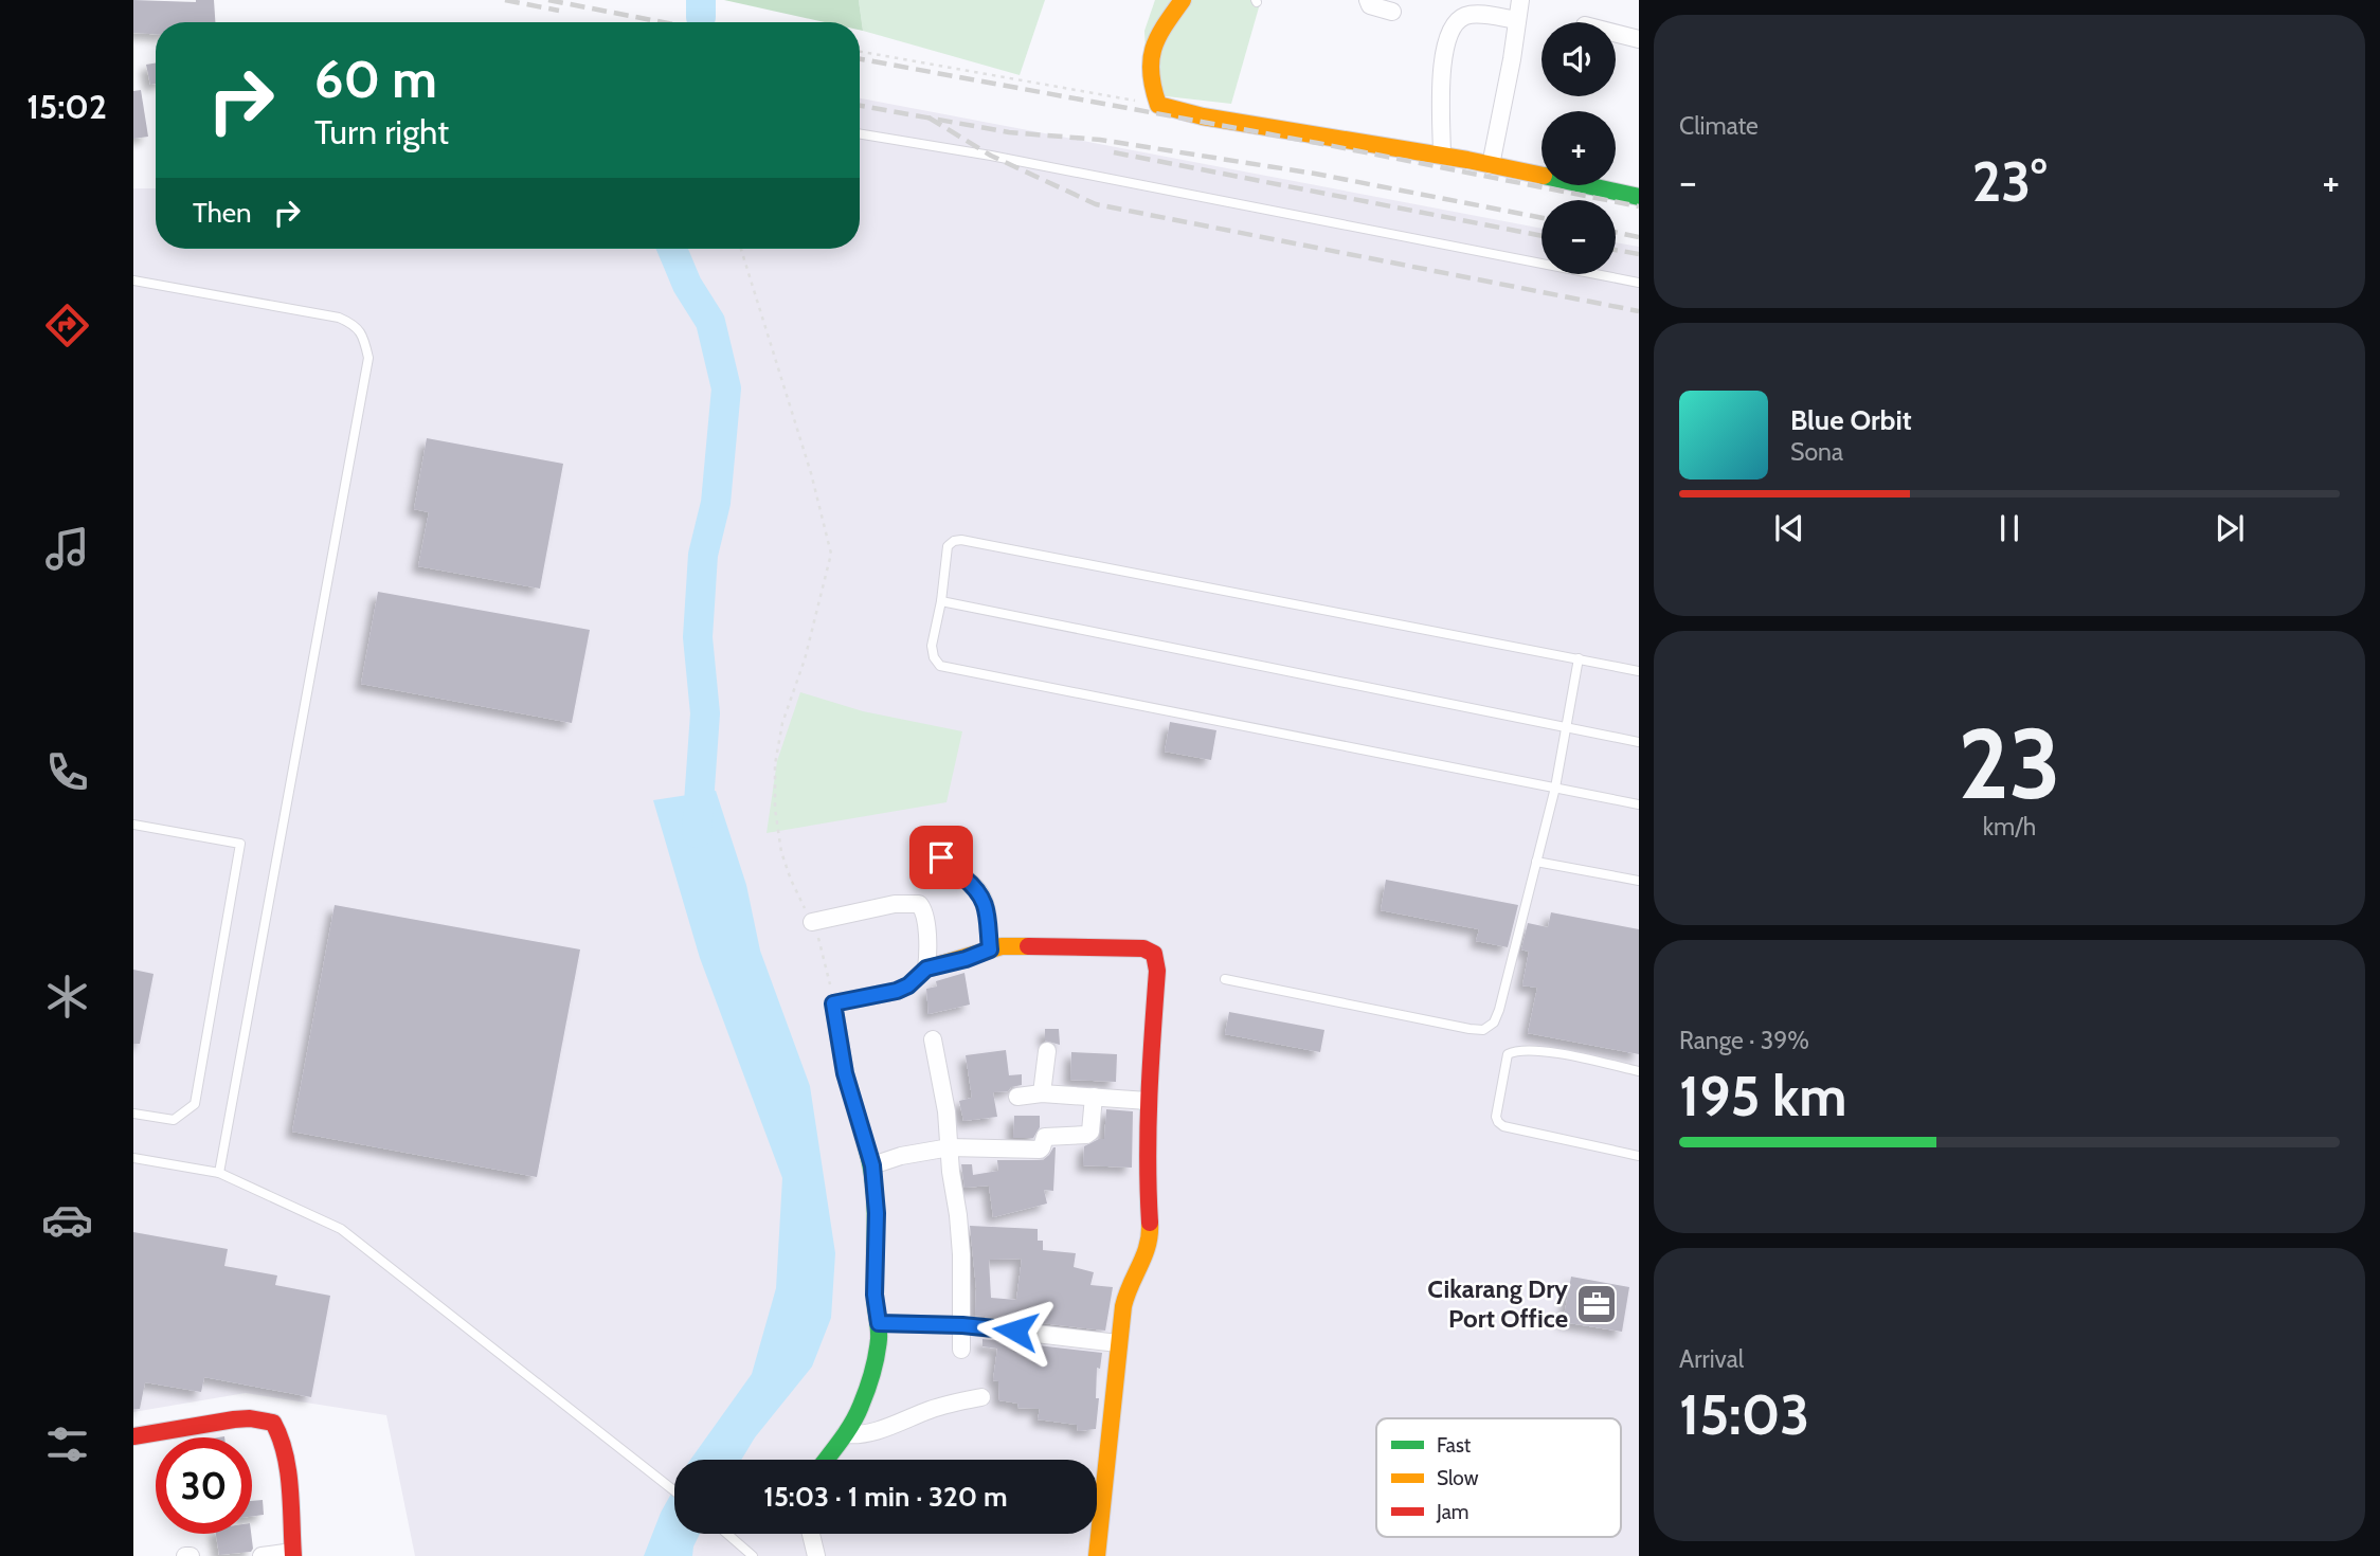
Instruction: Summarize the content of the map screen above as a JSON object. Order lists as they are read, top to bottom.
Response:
{
  "places": {
    "office": ["Cikarang Dry Port Office"]
  },
  "legend": ["Fast", "Slow", "Jam"],
  "page": {
    "tabs": "15:02",
    "tile": [
      "Climate",
      ["23", "km/h"],
      ["Range · 39%", "195 km"],
      ["Arrival", "15:03"]
    ],
    "map_buttons": ["+", "−"],
    "turn": ["60 m", "Turn right"],
    "heat": ["−", "23°", "+"],
    "then": "Then",
    "song": ["Blue Orbit", "Sona"],
    "limit": "30",
    "trip": "15:03 · 1 min · 320 m"
  }
}
